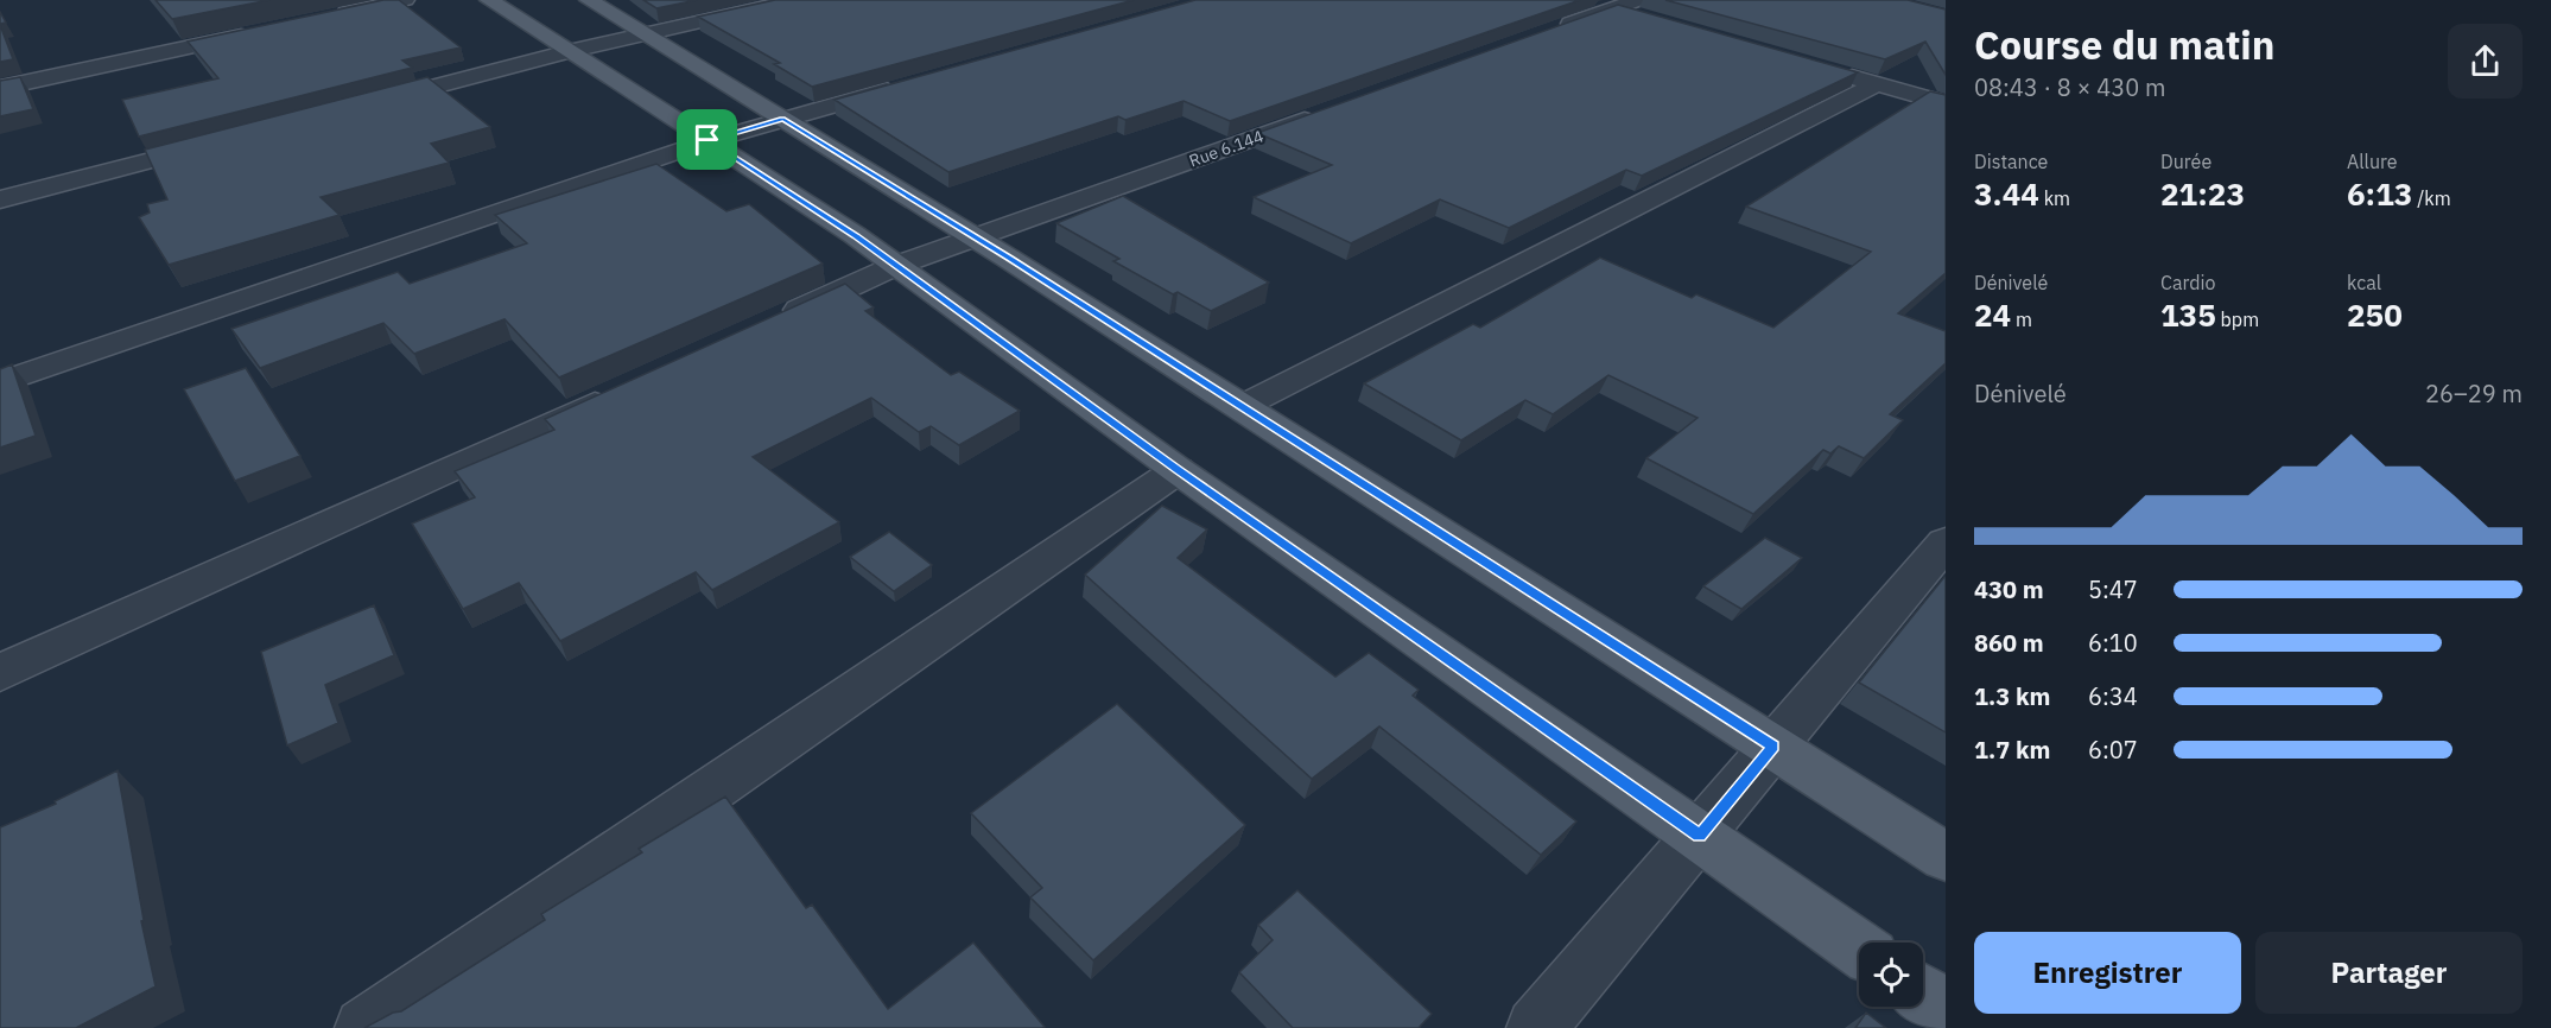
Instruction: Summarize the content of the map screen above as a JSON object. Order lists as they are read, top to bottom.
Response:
{
  "streets": {
    "street": ["Rue 6.144"]
  },
  "page": {
    "heading": ["Course du matin", "08:43 · 8 × 430 m"],
    "stats": [
      ["Distance", "3.44 km"],
      ["Durée", "21:23"],
      ["Allure", "6:13 /km"],
      ["Dénivelé", "24 m"],
      ["Cardio", "135 bpm"],
      ["kcal", "250"]
    ],
    "chart": ["Dénivelé", "26–29 m"],
    "list": [
      {
        "name": "430 m",
        "note": "5:47"
      },
      {
        "name": "860 m",
        "note": "6:10"
      },
      {
        "name": "1.3 km",
        "note": "6:34"
      },
      {
        "name": "1.7 km",
        "note": "6:07"
      }
    ],
    "buttons": ["Enregistrer", "Partager"]
  }
}
